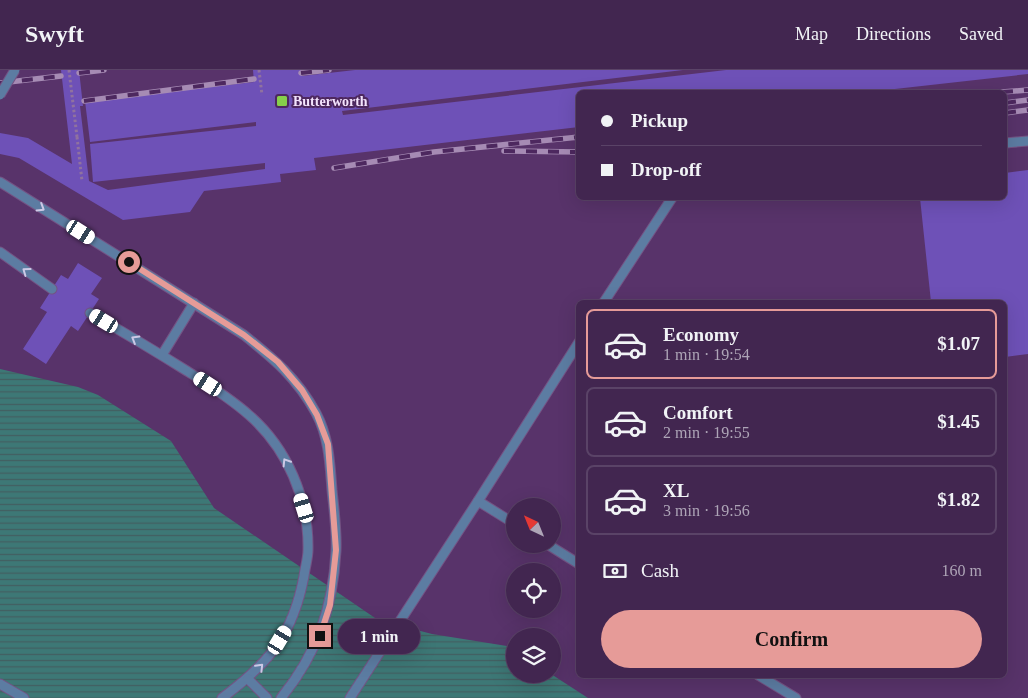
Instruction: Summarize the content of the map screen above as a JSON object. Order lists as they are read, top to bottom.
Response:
{
  "places": {
    "transit": ["Butterworth"]
  },
  "north": "top left",
  "page": {
    "header": "Swyft",
    "nav": ["Map", "Directions", "Saved"],
    "banner": ["Pickup", "Drop-off"],
    "list": [
      {
        "name": "Economy",
        "note": "1 min · 19:54",
        "value": "$1.07"
      },
      {
        "name": "Comfort",
        "note": "2 min · 19:55",
        "value": "$1.45"
      },
      {
        "name": "XL",
        "note": "3 min · 19:56",
        "value": "$1.82"
      }
    ],
    "pay": ["Cash", "160 m"],
    "buttons": "Confirm",
    "bubble": "1 min"
  }
}
